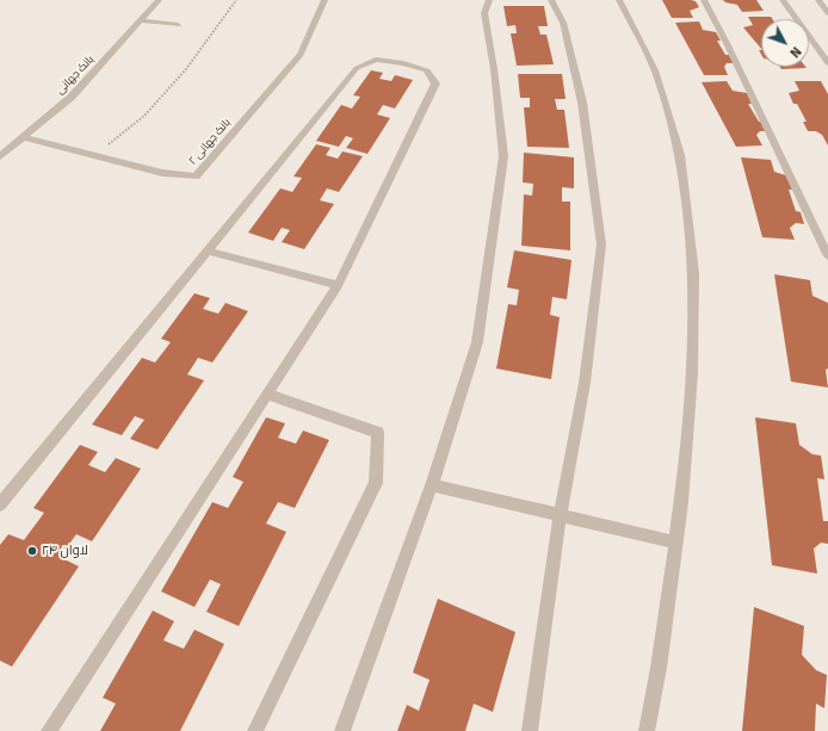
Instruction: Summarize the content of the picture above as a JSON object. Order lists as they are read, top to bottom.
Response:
{
  "streets": {
    "street": ["بانک جهانی", "بانک جهانی ۲"]
  },
  "crossings": [
    ["بانک جهانی", "بانک جهانی ۲"]
  ],
  "places": ["لاوان ۲۴"],
  "north": "bottom right"
}
